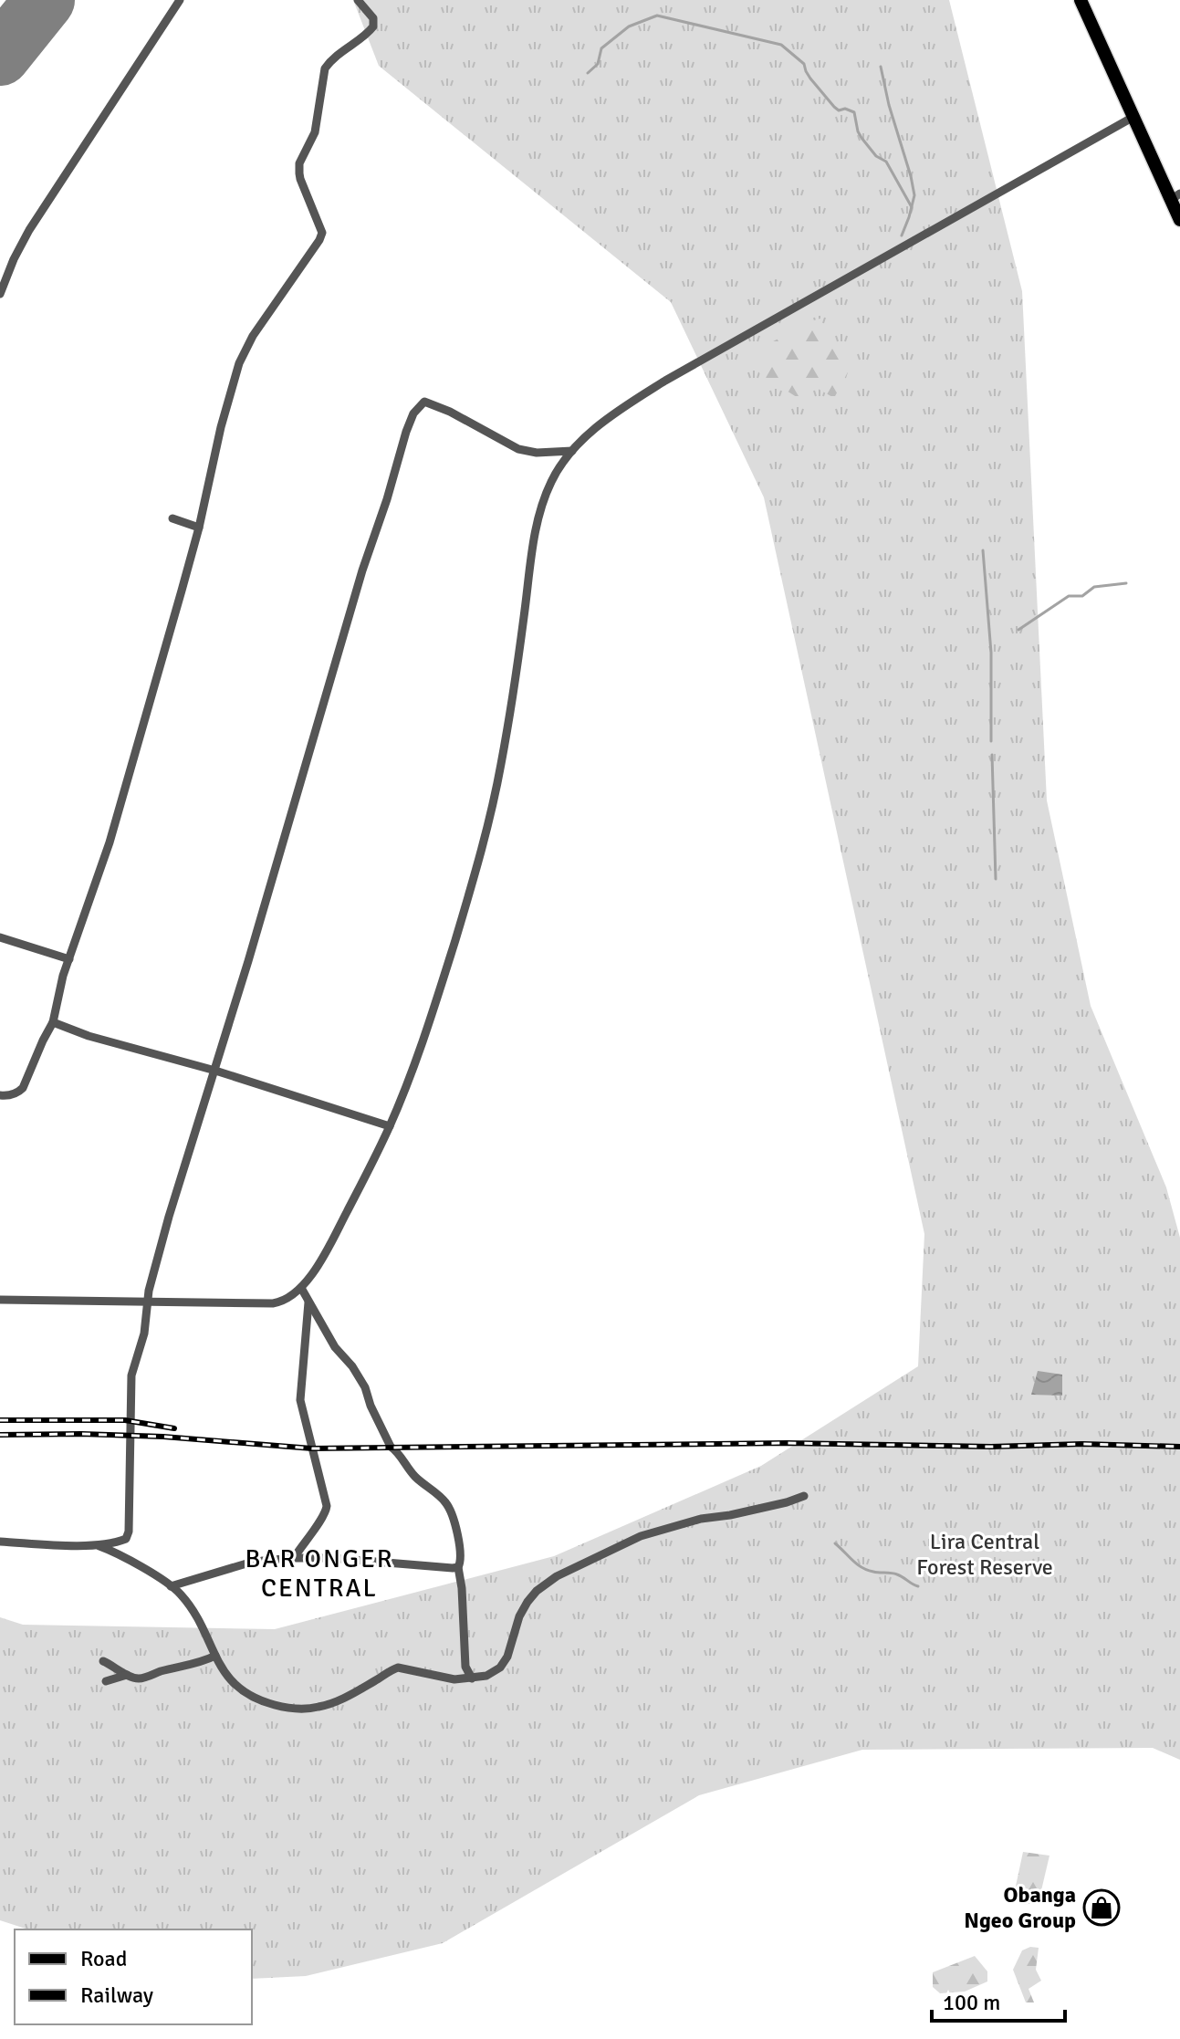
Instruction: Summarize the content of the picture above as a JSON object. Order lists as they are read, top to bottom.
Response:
{
  "districts": ["BAR ONGER CENTRAL"],
  "parks": ["Lira Central Forest Reserve"],
  "places": {
    "shop": ["Obanga Ngeo Group"]
  },
  "legend": ["Road", "Railway"],
  "scale_bar": "100 m"
}
